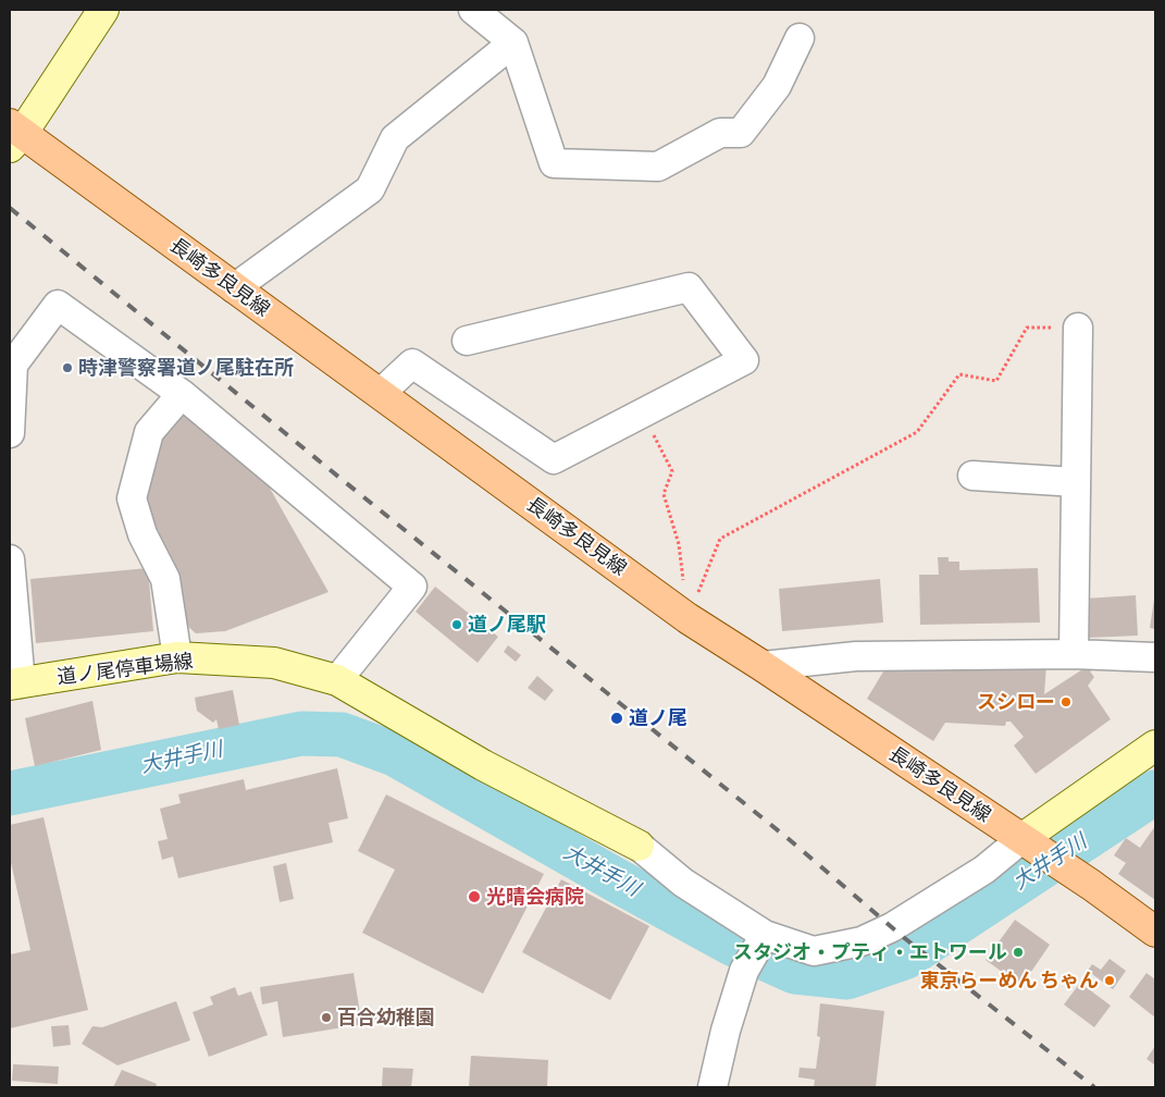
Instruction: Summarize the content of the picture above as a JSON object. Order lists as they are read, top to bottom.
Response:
{
  "streets": {
    "main road": ["長崎多良見線"],
    "street": ["道ノ尾停車場線"]
  },
  "water": ["大井手川"],
  "places": [
    "時津警察署道ノ尾駐在所",
    "道ノ尾駅",
    "スシロー",
    "道ノ尾",
    "光晴会病院",
    "スタジオ・プティ・エトワール",
    "東京らーめん ちゃん",
    "百合幼稚園"
  ]
}
